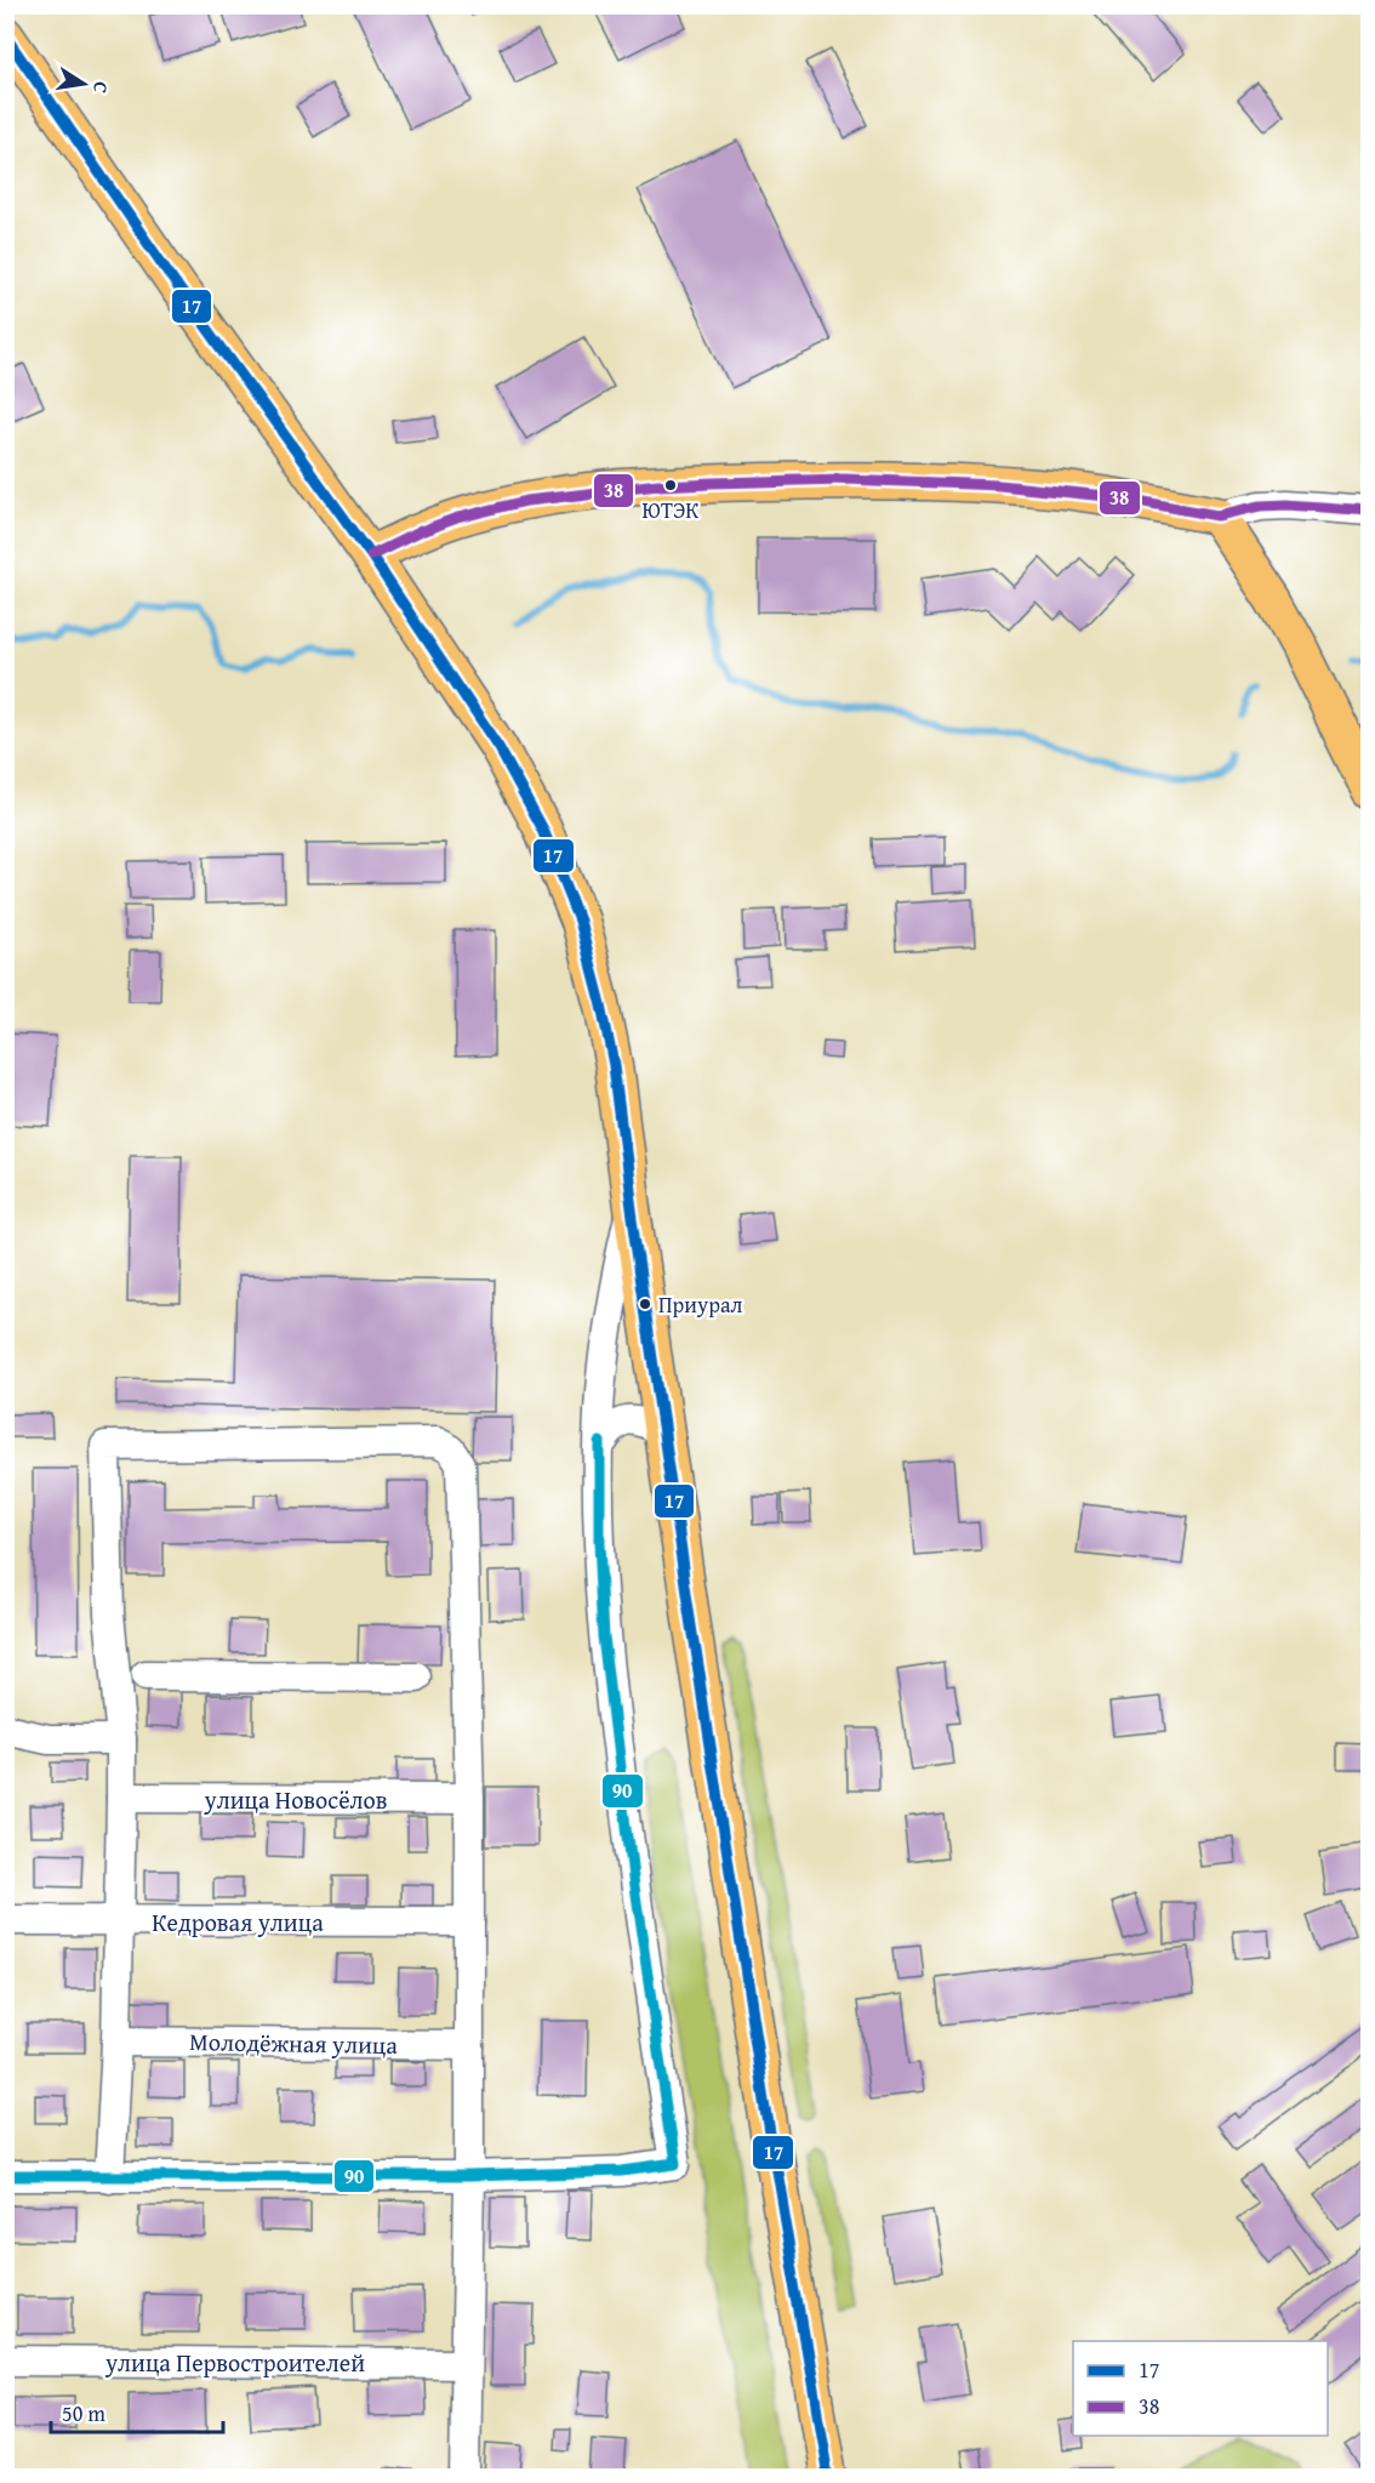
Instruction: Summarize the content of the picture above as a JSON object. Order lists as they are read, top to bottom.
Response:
{
  "streets": {
    "street": [
      "улица Новосёлов",
      "Кедровая улица",
      "Молодёжная улица",
      "улица Первостроителей"
    ]
  },
  "places": ["ЮТЭК", "Приурал"],
  "lines": ["transit line 17", "transit line 38", "transit line 90"],
  "legend": ["17", "38"],
  "scale_bar": "50 m",
  "north": "right"
}
